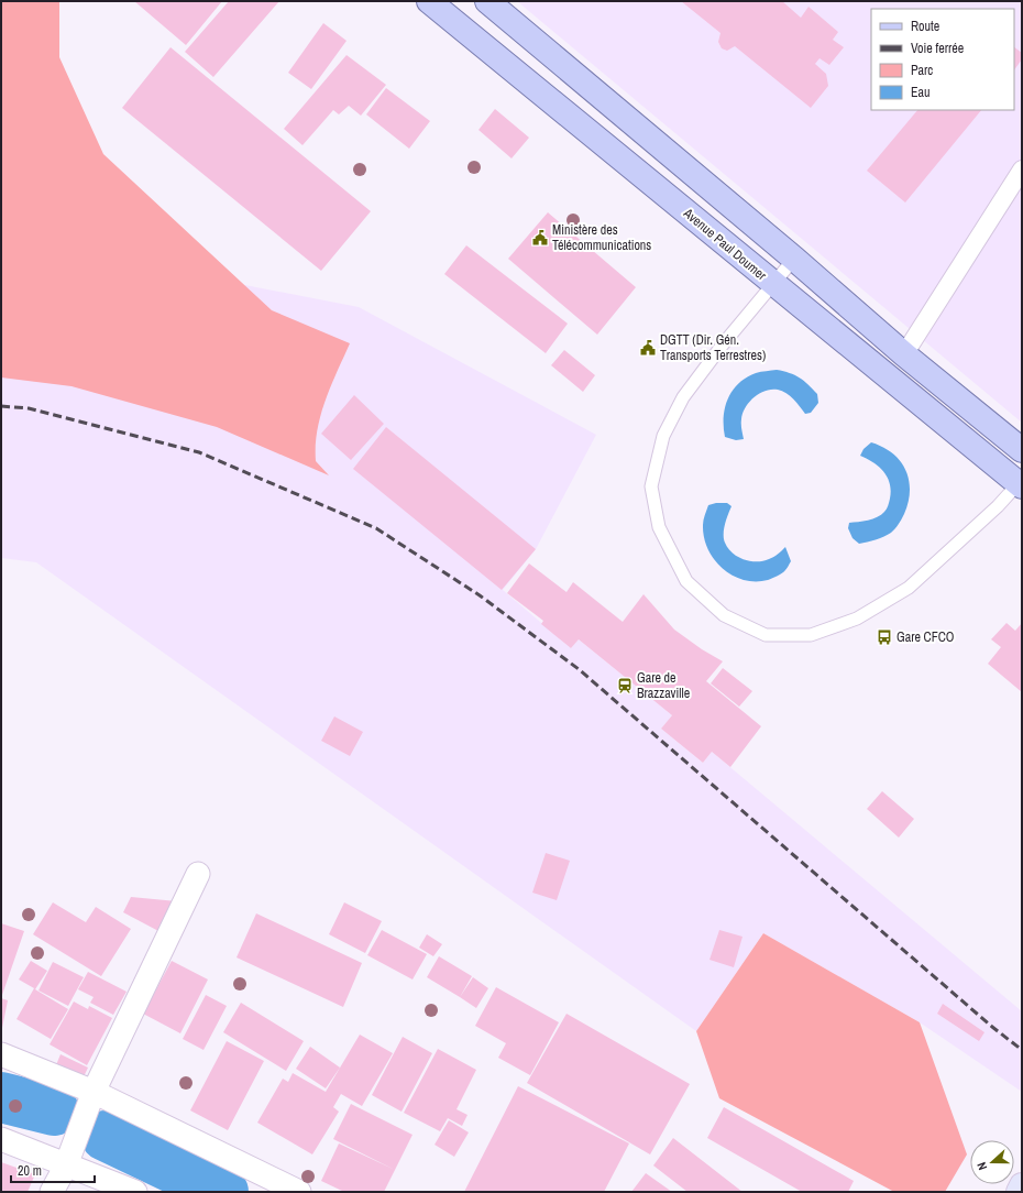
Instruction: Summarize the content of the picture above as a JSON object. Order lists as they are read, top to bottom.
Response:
{
  "streets": {
    "main road": ["Avenue Paul Doumer"]
  },
  "places": {
    "public building": ["Ministère des Télécommunications", "DGTT (Dir. Gén. Transports Terrestres)"],
    "bus stop": ["Gare CFCO"],
    "station": ["Gare de Brazzaville"]
  },
  "legend": [
    "Route",
    "Voie ferrée",
    "Parc",
    "Eau"
  ],
  "scale_bar": "20 m",
  "north": "left"
}
